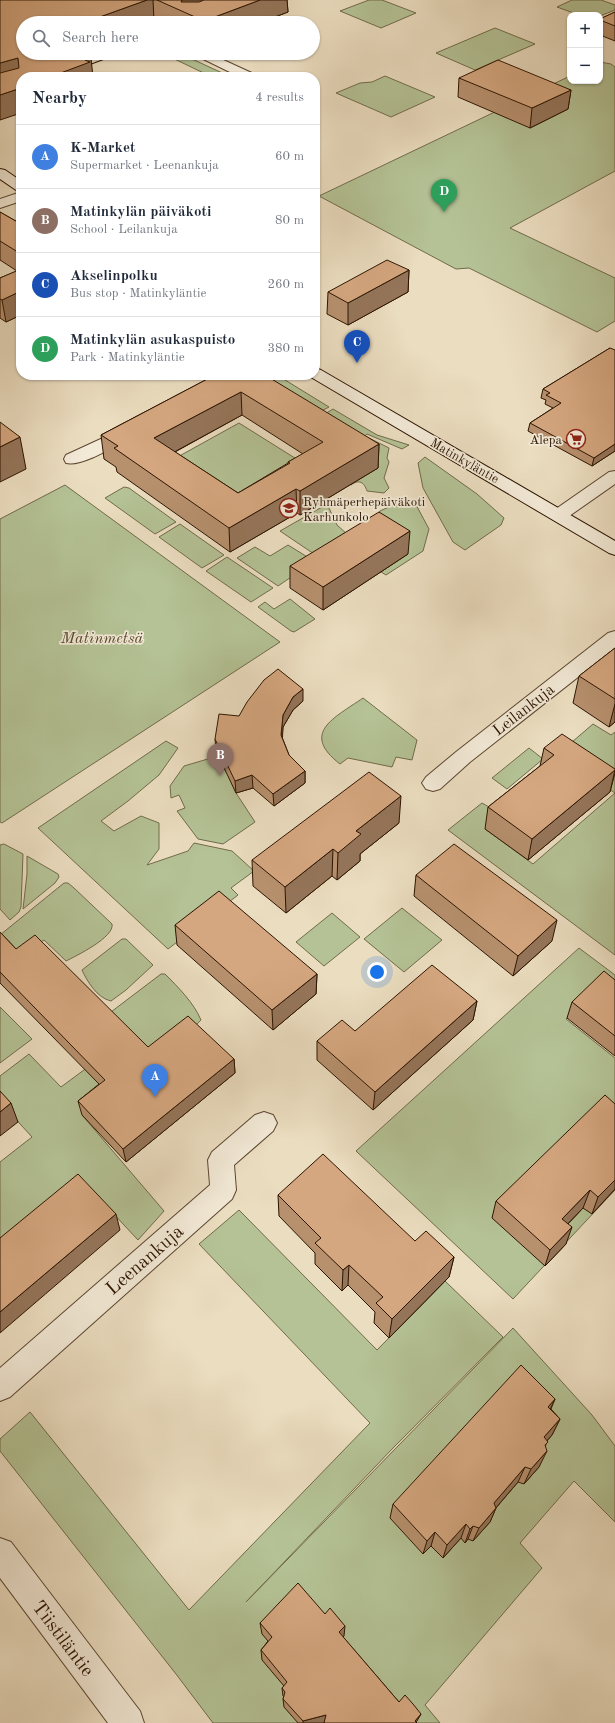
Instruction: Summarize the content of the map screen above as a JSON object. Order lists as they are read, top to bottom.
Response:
{
  "streets": {
    "main road": [
      "Matinkyläntie",
      "Leilankuja",
      "Leenankuja",
      "Tiistiläntie"
    ]
  },
  "parks": ["Matinmetsä"],
  "places": {
    "supermarket": ["Alepa"],
    "school or university": ["Ryhmäperhepäiväkoti Karhunkolo"]
  },
  "page": {
    "map_buttons": ["+", "−"],
    "search": "Search here",
    "heading": ["Nearby", "4 results"],
    "list": [
      {
        "mark": "A",
        "name": "K-Market",
        "note": "Supermarket · Leenankuja",
        "value": "60 m"
      },
      {
        "mark": "B",
        "name": "Matinkylän päiväkoti",
        "note": "School · Leilankuja",
        "value": "80 m"
      },
      {
        "mark": "C",
        "name": "Akselinpolku",
        "note": "Bus stop · Matinkyläntie",
        "value": "260 m"
      },
      {
        "mark": "D",
        "name": "Matinkylän asukaspuisto",
        "note": "Park · Matinkyläntie",
        "value": "380 m"
      }
    ],
    "pins": [
      "D",
      "C",
      "B",
      "A"
    ]
  }
}
